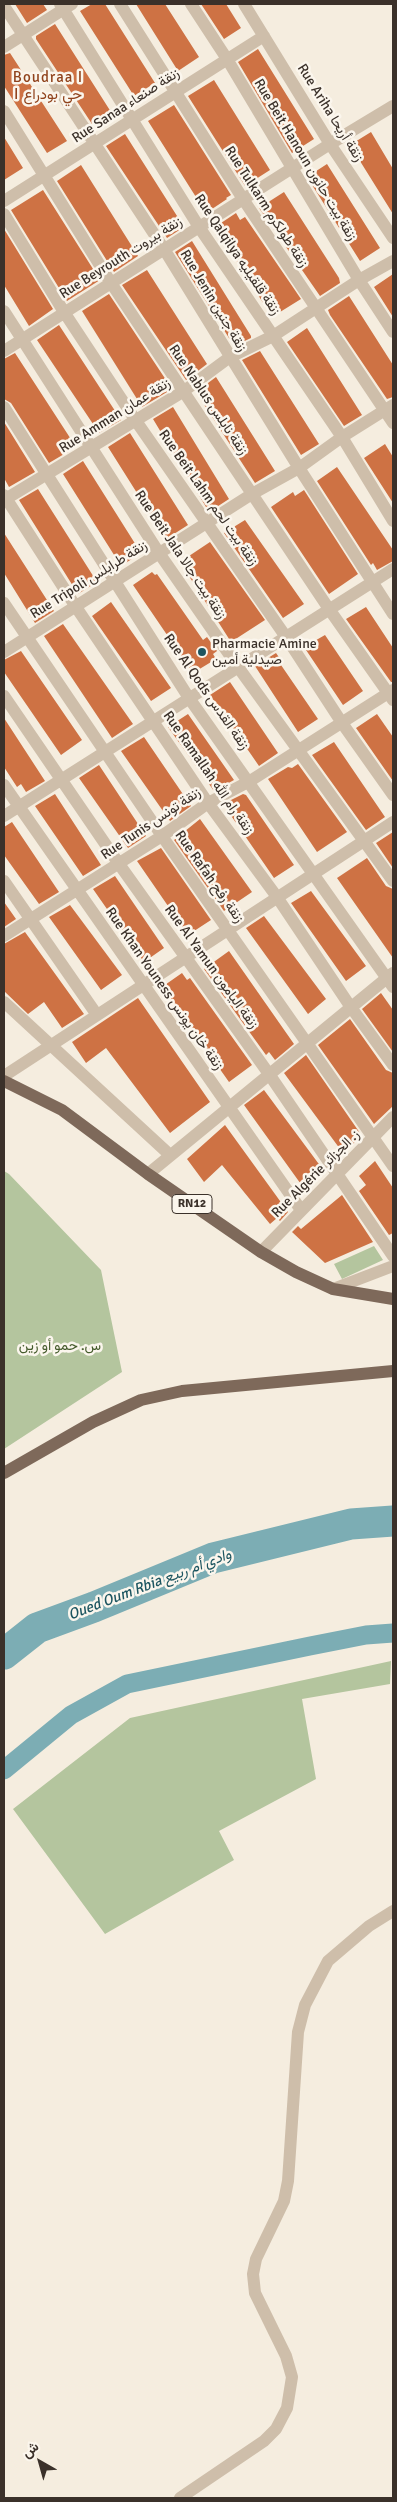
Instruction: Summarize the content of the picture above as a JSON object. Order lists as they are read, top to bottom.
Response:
{
  "streets": {
    "main road": ["RN12"],
    "street": [
      "Rue Sanaa زنقة صنعاء",
      "Rue Ariha زنقة أريحا",
      "Rue Beit Hanoun زنقة بيت حانون",
      "Rue Tulkarm زنقة طولكرم",
      "Rue Qalqilya زنقة قلقيليه",
      "Rue Beyrouth زنقة بيروت",
      "Rue Jenin زنقة جنين",
      "Rue Nablus زنقة نابلس",
      "Rue Amman زنقة عمان",
      "Rue Beit Lahm زنقة بيت لحم",
      "Rue Beit Jala زنقة بيت جالا",
      "Rue Tripoli زنقة طرابلس",
      "Rue Al Qods زنقة القدس",
      "Rue Ramallah زنقة رام الله",
      "Rue Tunis زنقة تونس",
      "Rue Rafah زنقة رفح",
      "Rue Al Yamun زنقة اليامون",
      "Rue Khan Youness زنقة خان يونس",
      "Rue Algérie ز. الجزائر"
    ]
  },
  "crossings": [
    ["Rue Sanaa زنقة صنعاء", "Rue Ariha زنقة أريحا"],
    ["Rue Sanaa زنقة صنعاء", "Rue Beit Hanoun زنقة بيت حانون"],
    ["Rue Sanaa زنقة صنعاء", "Rue Tulkarm زنقة طولكرم"],
    ["Rue Sanaa زنقة صنعاء", "Rue Qalqilya زنقة قلقيليه"],
    ["Rue Sanaa زنقة صنعاء", "Rue Jenin زنقة جنين"],
    ["Rue Sanaa زنقة صنعاء", "Rue Nablus زنقة نابلس"],
    ["Rue Ariha زنقة أريحا", "Rue Beyrouth زنقة بيروت"],
    ["Rue Beit Hanoun زنقة بيت حانون", "Rue Beyrouth زنقة بيروت"],
    ["Rue Beit Hanoun زنقة بيت حانون", "Rue Amman زنقة عمان"],
    ["Rue Tulkarm زنقة طولكرم", "Rue Beyrouth زنقة بيروت"],
    ["Rue Tulkarm زنقة طولكرم", "Rue Amman زنقة عمان"],
    ["Rue Tulkarm زنقة طولكرم", "Rue Tripoli زنقة طرابلس"],
    ["Rue Qalqilya زنقة قلقيليه", "Rue Beyrouth زنقة بيروت"],
    ["Rue Qalqilya زنقة قلقيليه", "Rue Amman زنقة عمان"],
    ["Rue Qalqilya زنقة قلقيليه", "Rue Tripoli زنقة طرابلس"],
    ["Rue Beyrouth زنقة بيروت", "Rue Jenin زنقة جنين"],
    ["Rue Beyrouth زنقة بيروت", "Rue Nablus زنقة نابلس"],
    ["Rue Beyrouth زنقة بيروت", "Rue Beit Lahm زنقة بيت لحم"],
    ["Rue Beyrouth زنقة بيروت", "Rue Beit Jala زنقة بيت جالا"],
    ["Rue Jenin زنقة جنين", "Rue Amman زنقة عمان"],
    ["Rue Jenin زنقة جنين", "Rue Tripoli زنقة طرابلس"],
    ["Rue Nablus زنقة نابلس", "Rue Amman زنقة عمان"],
    ["Rue Nablus زنقة نابلس", "Rue Tripoli زنقة طرابلس"],
    ["Rue Nablus زنقة نابلس", "Rue Tunis زنقة تونس"],
    ["Rue Amman زنقة عمان", "Rue Beit Lahm زنقة بيت لحم"],
    ["Rue Amman زنقة عمان", "Rue Beit Jala زنقة بيت جالا"],
    ["Rue Amman زنقة عمان", "Rue Al Qods زنقة القدس"],
    ["Rue Amman زنقة عمان", "Rue Ramallah زنقة رام الله"],
    ["Rue Beit Lahm زنقة بيت لحم", "Rue Tripoli زنقة طرابلس"],
    ["Rue Beit Lahm زنقة بيت لحم", "Rue Tunis زنقة تونس"],
    ["Rue Beit Jala زنقة بيت جالا", "Rue Tripoli زنقة طرابلس"],
    ["Rue Beit Jala زنقة بيت جالا", "Rue Tunis زنقة تونس"],
    ["Rue Tripoli زنقة طرابلس", "Rue Al Qods زنقة القدس"],
    ["Rue Tripoli زنقة طرابلس", "Rue Ramallah زنقة رام الله"],
    ["Rue Tripoli زنقة طرابلس", "Rue Rafah زنقة رفح"],
    ["Rue Al Qods زنقة القدس", "Rue Tunis زنقة تونس"],
    ["Rue Ramallah زنقة رام الله", "Rue Tunis زنقة تونس"],
    ["Rue Tunis زنقة تونس", "Rue Rafah زنقة رفح"],
    ["Rue Tunis زنقة تونس", "Rue Al Yamun زنقة اليامون"],
    ["Rue Tunis زنقة تونس", "Rue Khan Youness زنقة خان يونس"],
    ["Rue Rafah زنقة رفح", "Rue Algérie ز. الجزائر"],
    ["Rue Al Yamun زنقة اليامون", "Rue Algérie ز. الجزائر"],
    ["Rue Khan Youness زنقة خان يونس", "Rue Algérie ز. الجزائر"],
    ["Rue Algérie ز. الجزائر", "RN12"]
  ],
  "districts": ["Boudraa I I حي بودراع"],
  "water": ["Oued Oum Rbia وادي أم ربيع"],
  "parks": ["س. حمو أو زين"],
  "places": ["Pharmacie Amine صيدلية أمين"],
  "north": "top left"
}
